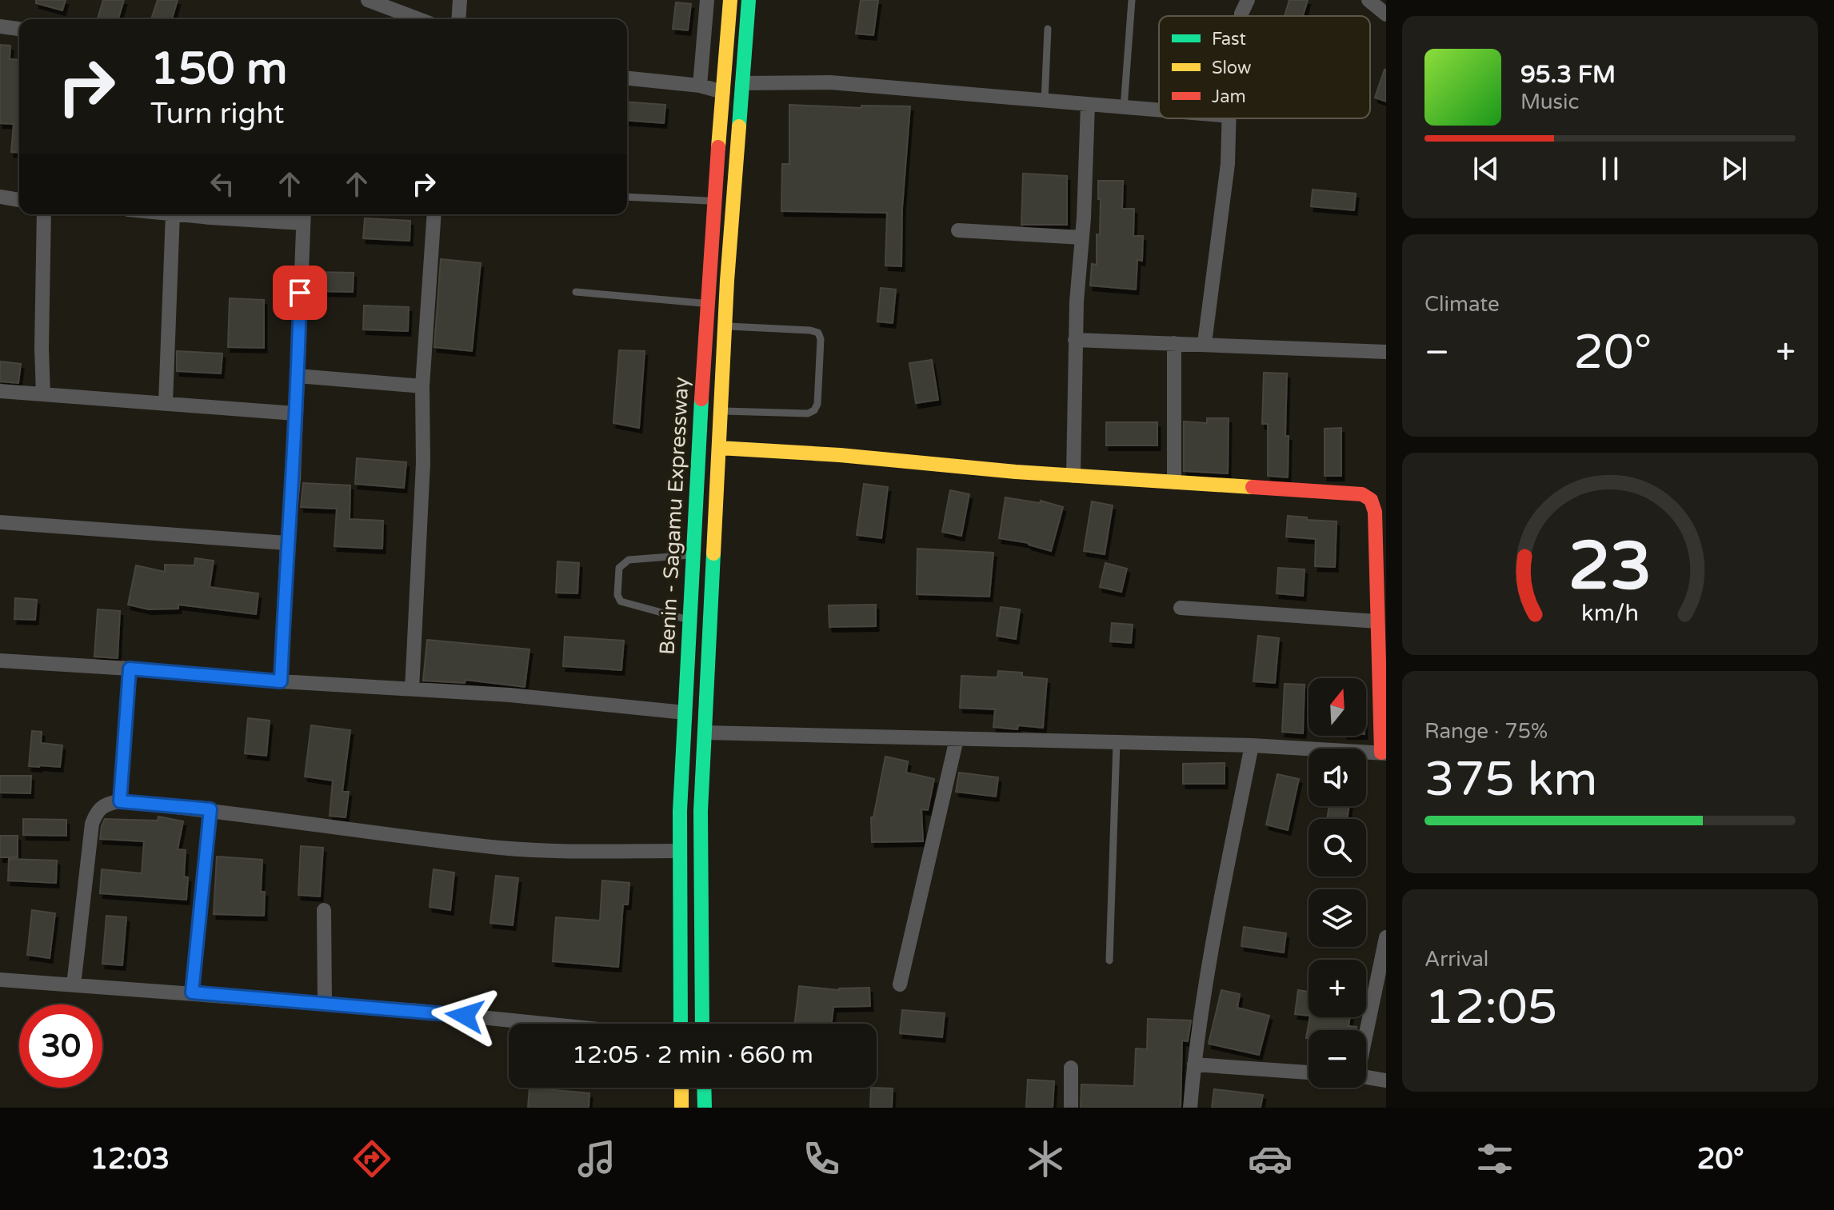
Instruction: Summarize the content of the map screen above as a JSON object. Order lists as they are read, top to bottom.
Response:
{
  "streets": {
    "main road": ["Benin - Sagamu Expressway"]
  },
  "legend": ["Fast", "Slow", "Jam"],
  "north": "top",
  "page": {
    "turn": ["150 m", "Turn right"],
    "song": ["95.3 FM", "Music"],
    "tile": [
      "Climate",
      ["Range · 75%", "375 km"],
      ["Arrival", "12:05"]
    ],
    "heat": ["−", "20°", "+"],
    "map_buttons": ["+", "−"],
    "limit": "30",
    "trip": "12:05 · 2 min · 660 m",
    "tabs": ["12:03", "20°"],
    "gauge": ["23", "km/h"]
  }
}
